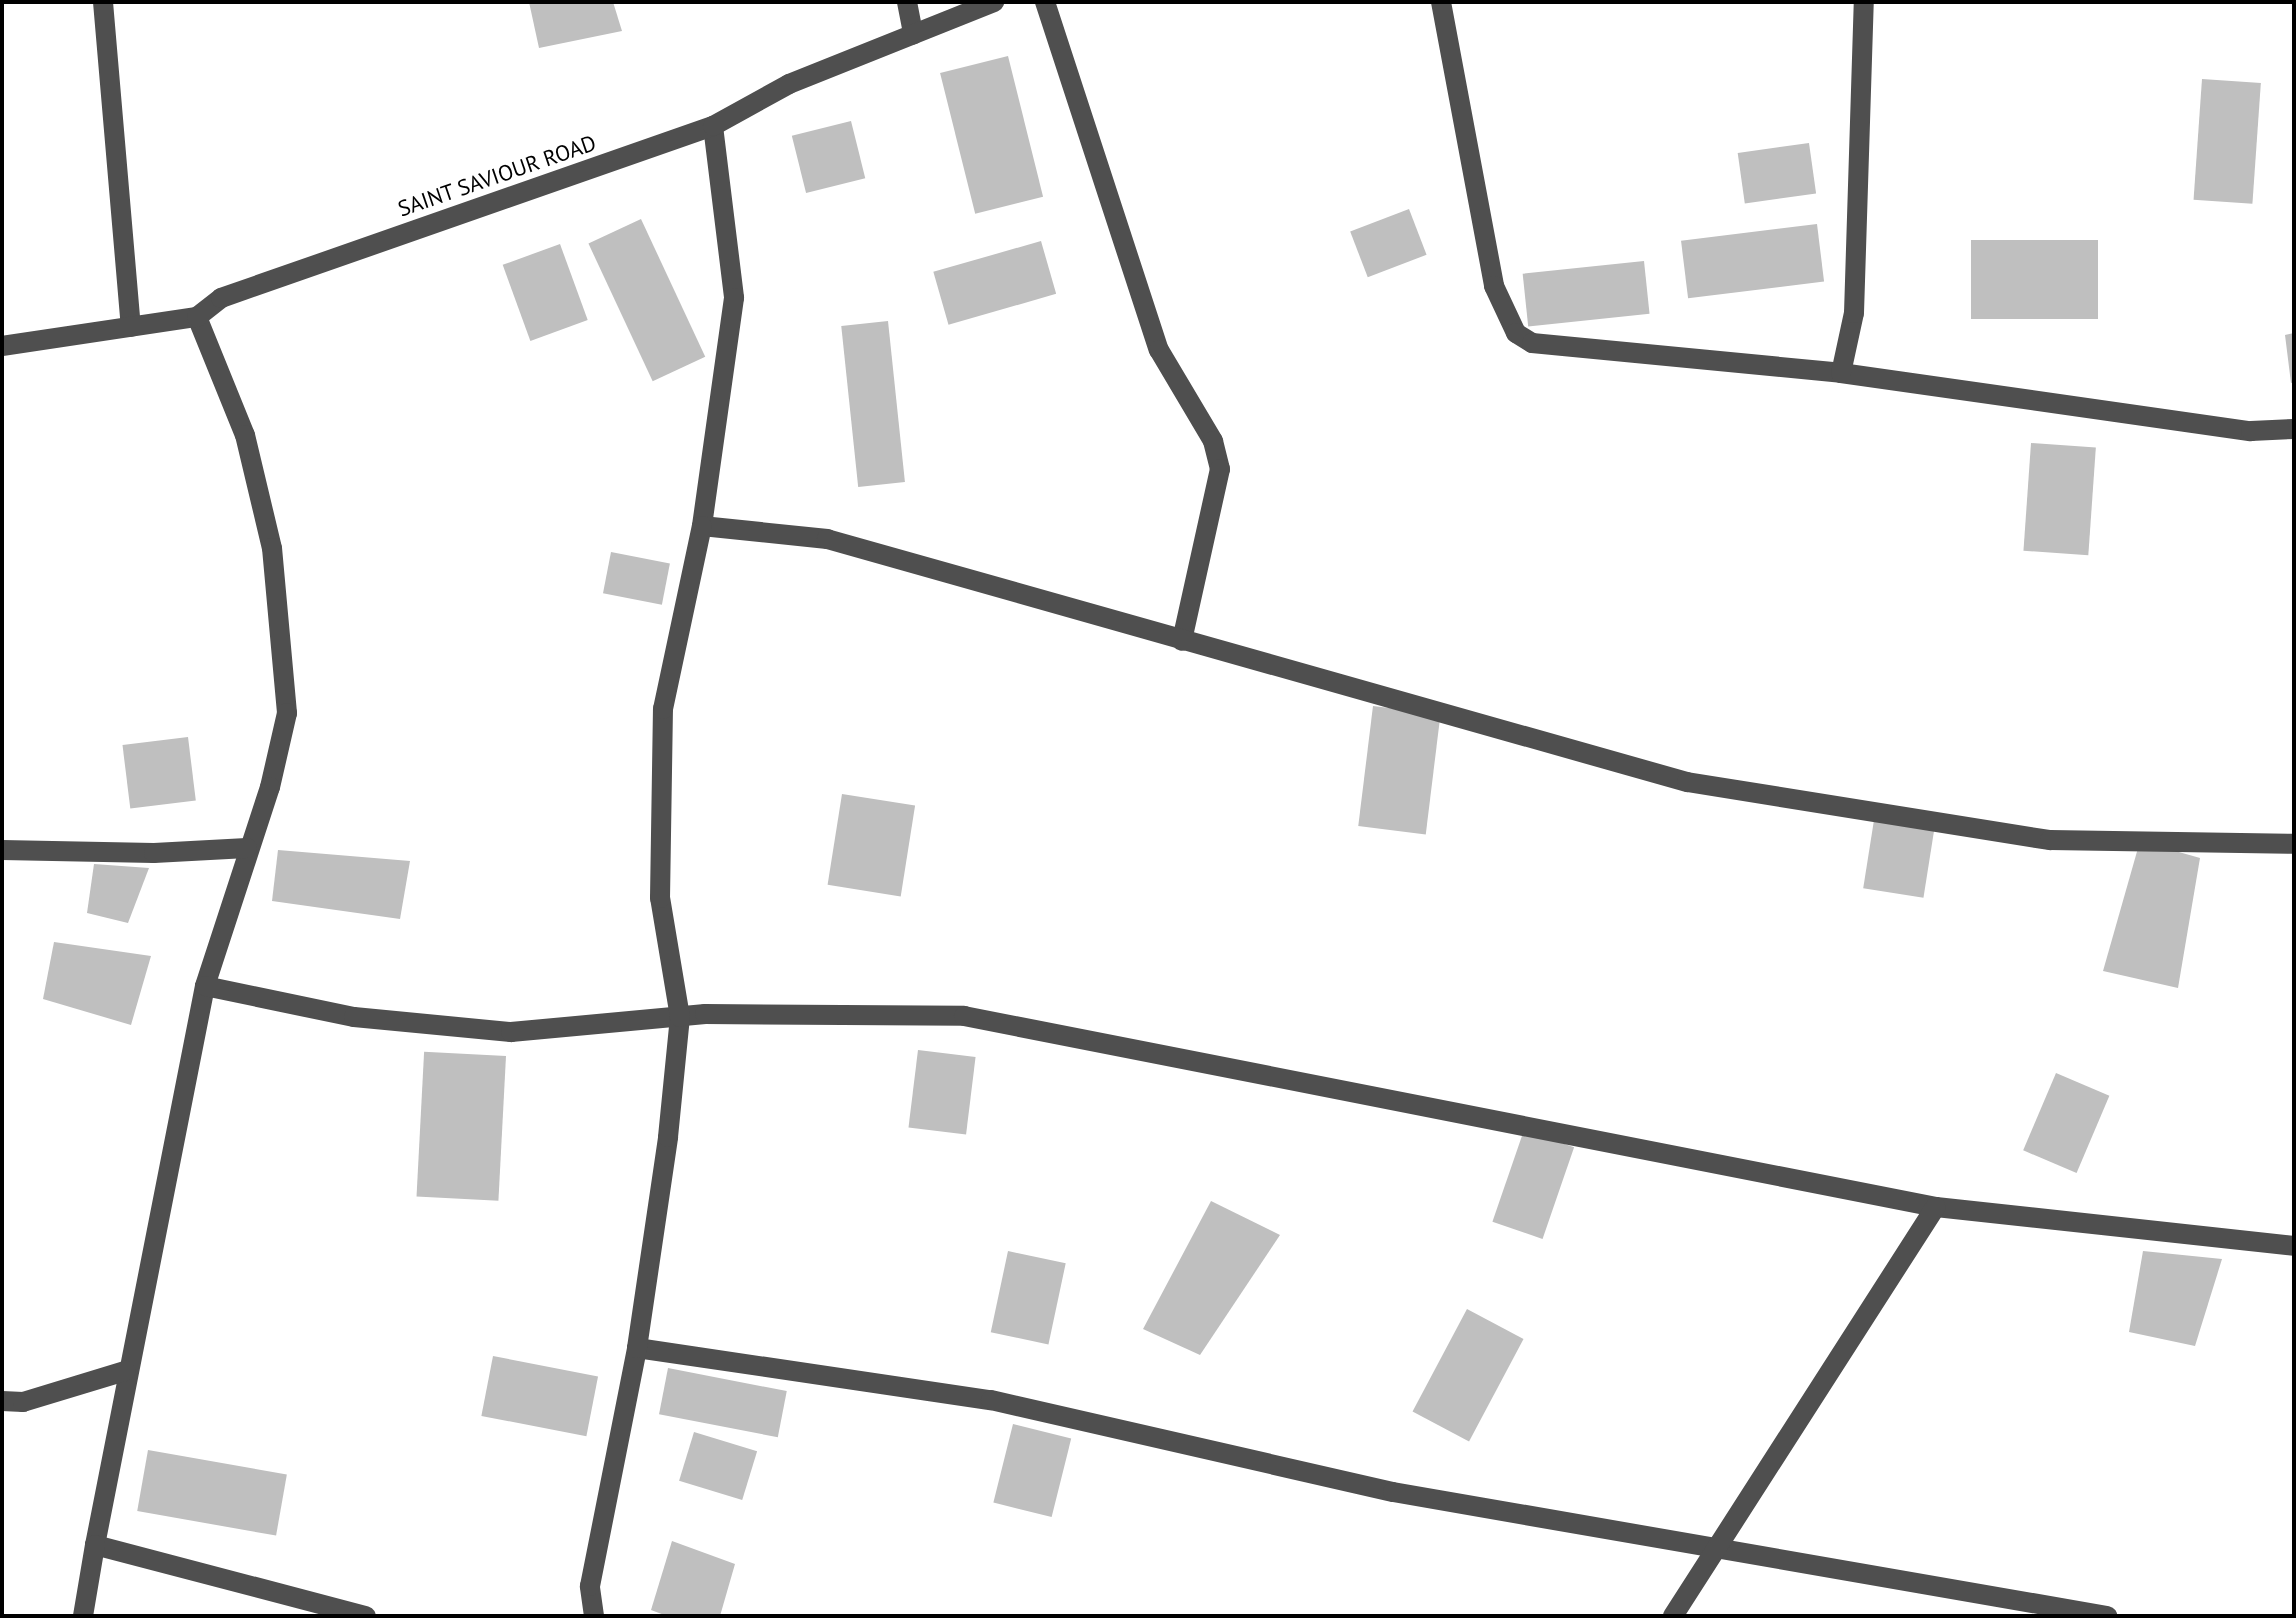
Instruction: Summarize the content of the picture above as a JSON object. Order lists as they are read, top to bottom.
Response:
{
  "streets": {
    "street": ["SAINT SAVIOUR ROAD"]
  }
}
